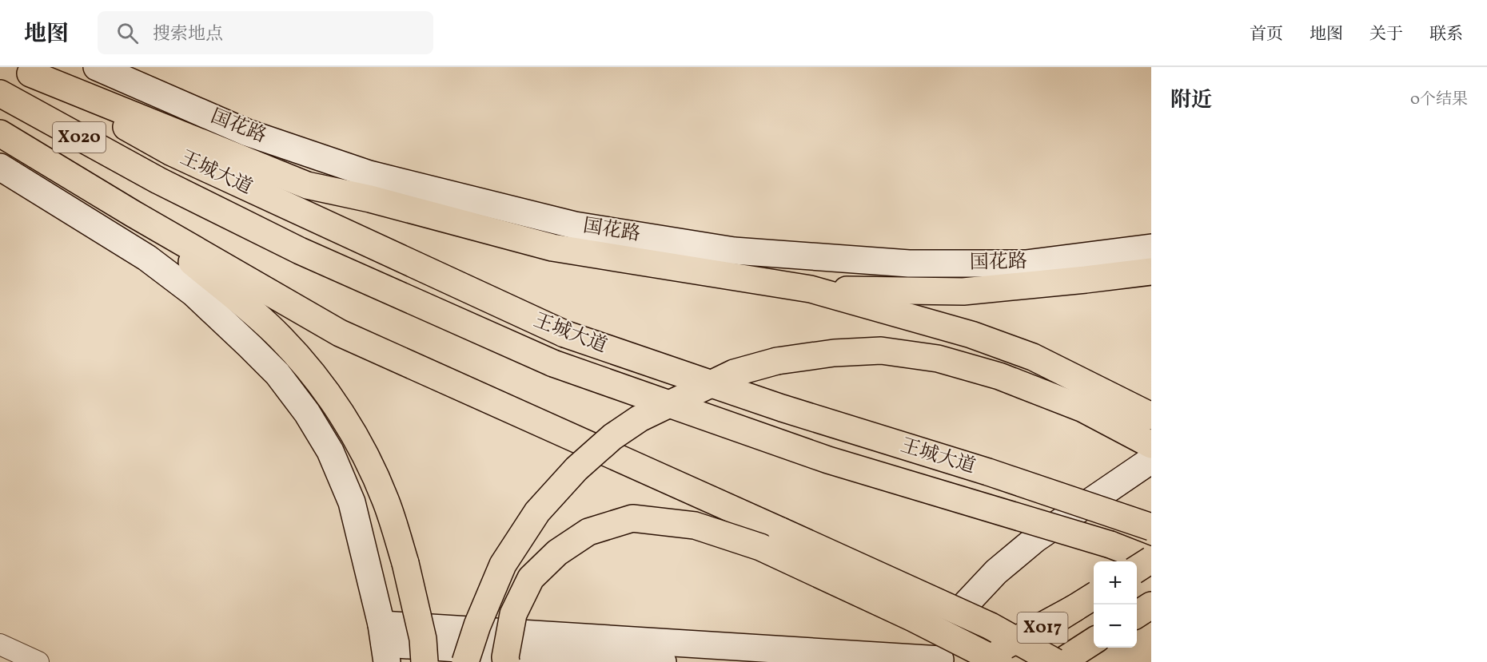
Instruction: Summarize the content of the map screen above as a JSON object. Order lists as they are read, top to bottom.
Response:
{
  "streets": {
    "main road": [
      "国花路",
      "X020",
      "王城大道",
      "X017"
    ]
  },
  "page": {
    "header": "地图",
    "search": "搜索地点",
    "nav": [
      "首页",
      "地图",
      "关于",
      "联系"
    ],
    "heading": ["附近", "0个结果"],
    "map_buttons": ["+", "−"]
  }
}
